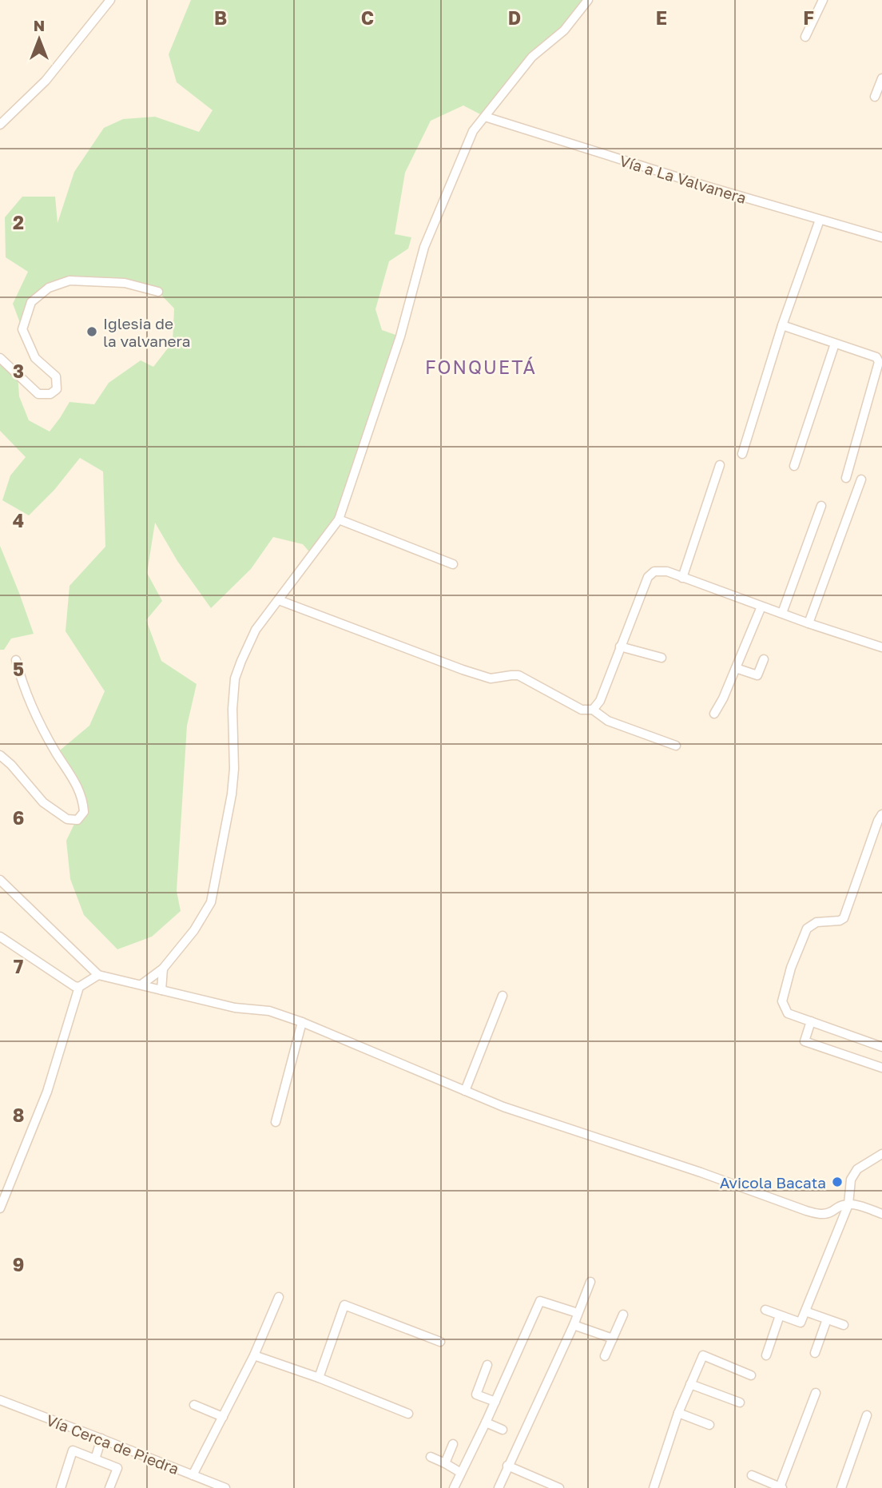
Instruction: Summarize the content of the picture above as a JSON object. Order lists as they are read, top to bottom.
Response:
{
  "streets": {
    "street": ["Vía a La Valvanera", "Vía Cerca de Piedra"]
  },
  "districts": ["FONQUETÁ"],
  "places": ["Iglesia de la valvanera", "Avicola Bacata"],
  "north": "top",
  "grid": {
    "columns": [
      "B",
      "C",
      "D",
      "E",
      "F"
    ],
    "rows": [
      "2",
      "3",
      "4",
      "5",
      "6",
      "7",
      "8",
      "9"
    ]
  }
}
